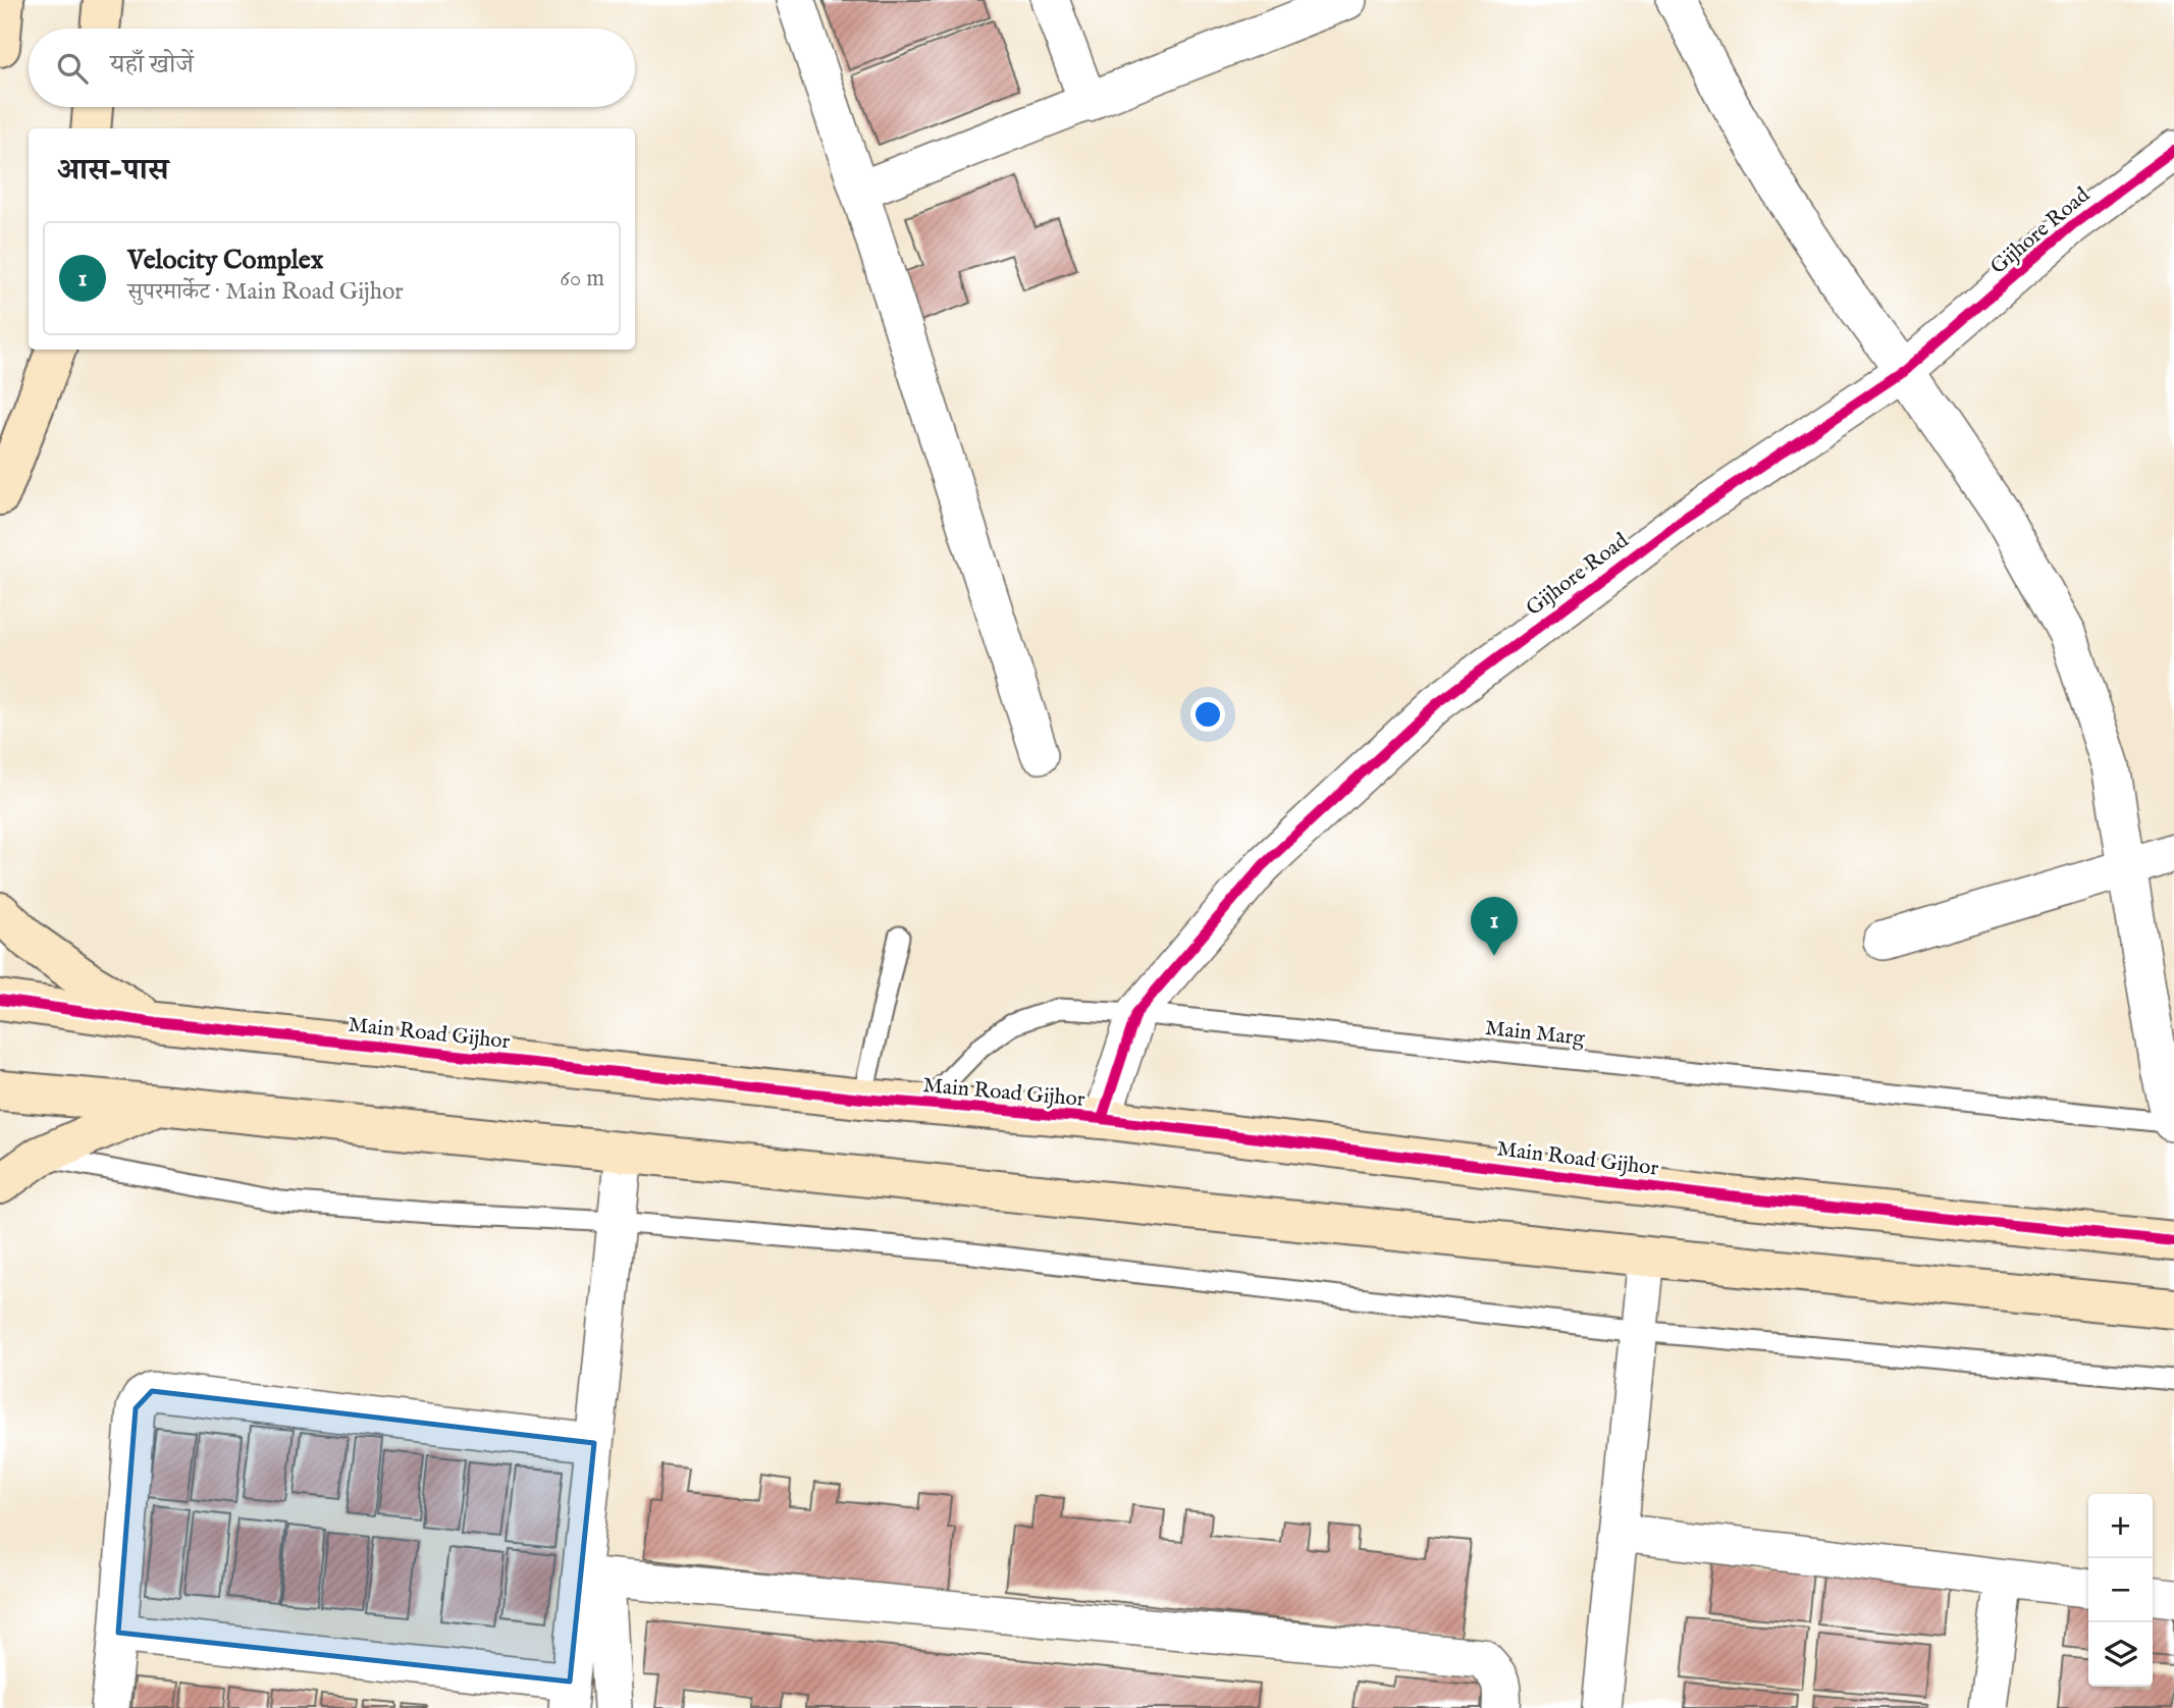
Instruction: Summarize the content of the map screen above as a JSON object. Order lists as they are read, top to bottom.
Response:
{
  "streets": {
    "street": ["Gijhore Road", "Main Road Gijhor"],
    "lane": ["Main Marg"]
  },
  "crossings": [
    ["Gijhore Road", "Main Road Gijhor"],
    ["Gijhore Road", "Main Marg"],
    ["Main Road Gijhor", "Main Marg"]
  ],
  "page": {
    "search": "यहाँ खोजें",
    "heading": "आस-पास",
    "list": [
      {
        "mark": "1",
        "name": "Velocity Complex",
        "note": "सुपरमार्केट · Main Road Gijhor",
        "value": "60 m"
      }
    ],
    "pins": "1",
    "map_buttons": ["+", "−"]
  }
}
